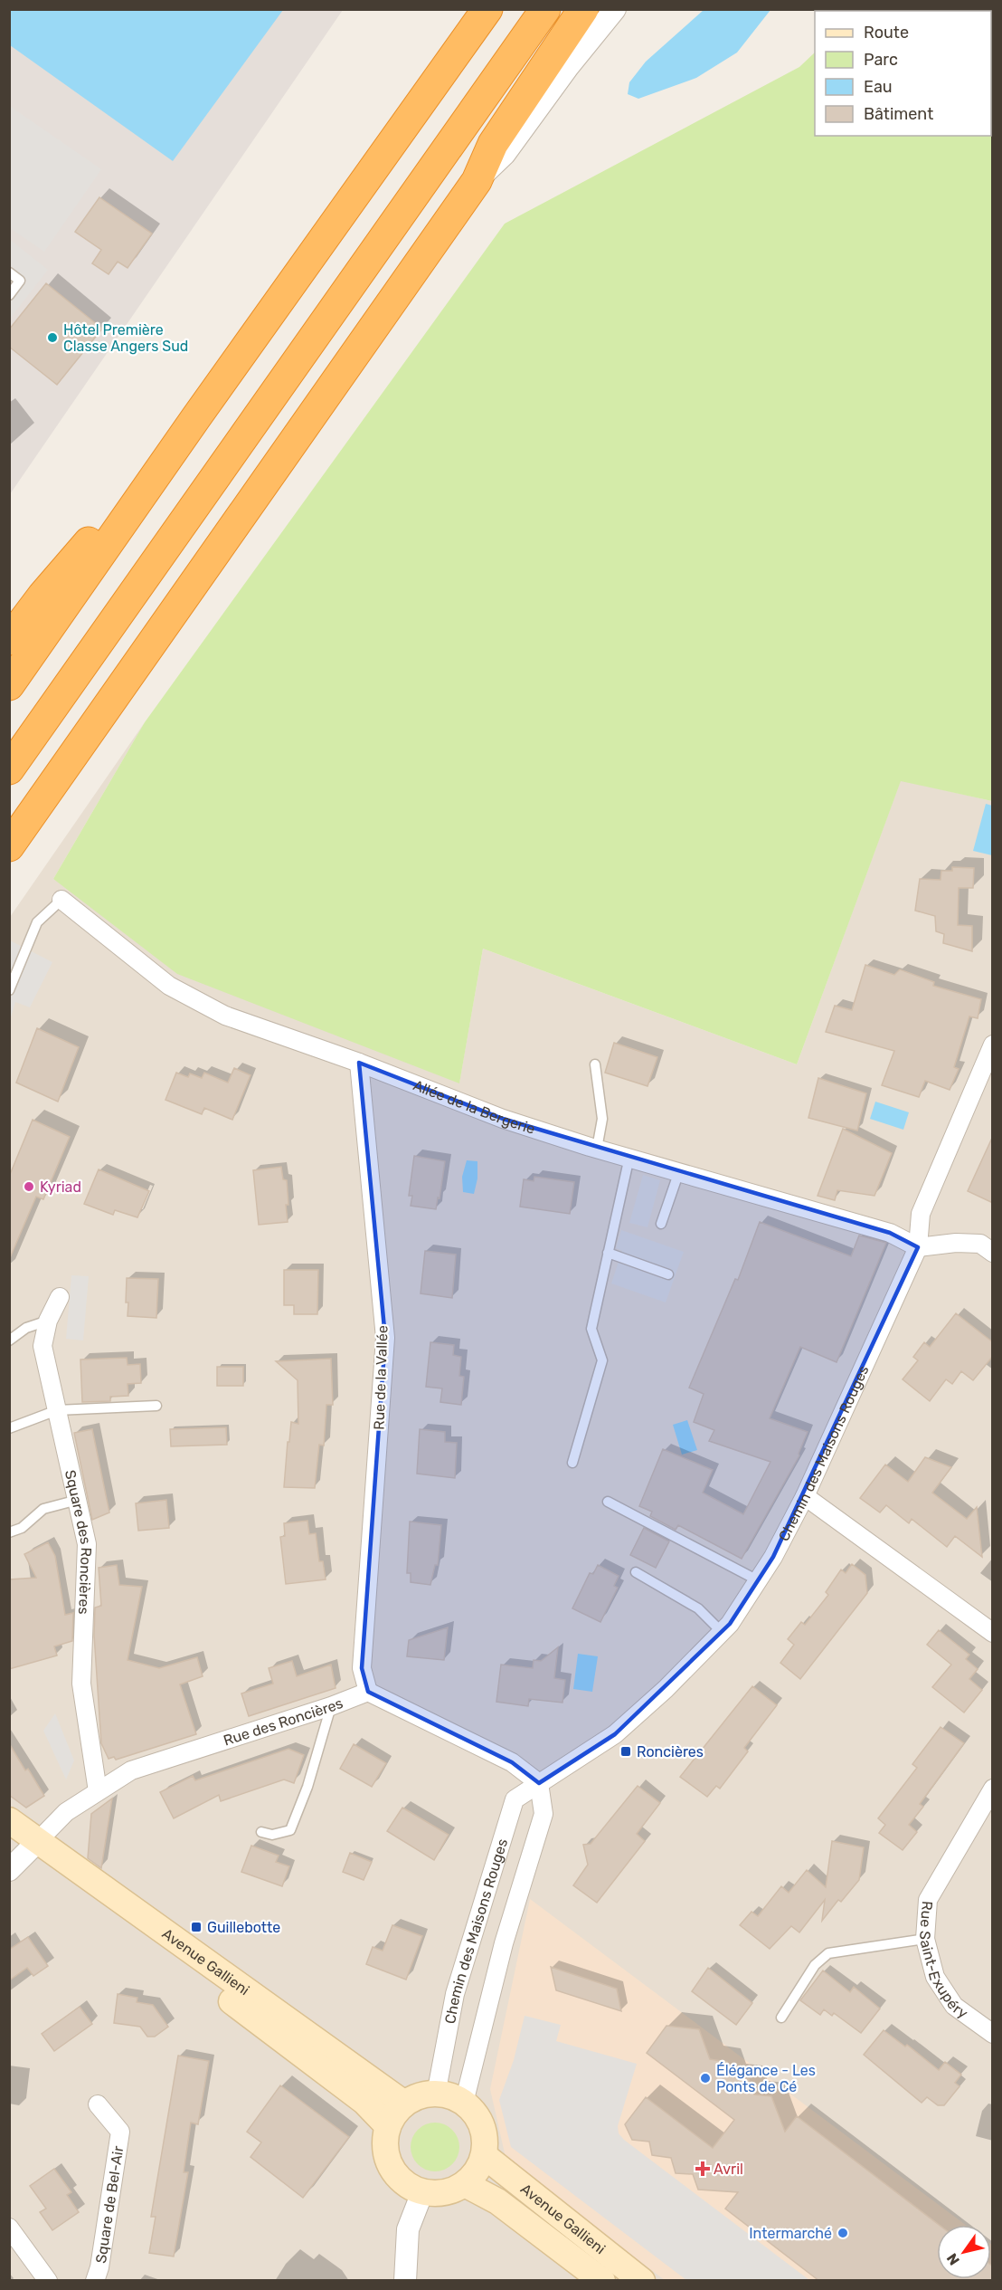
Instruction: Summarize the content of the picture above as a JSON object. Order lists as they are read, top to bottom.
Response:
{
  "streets": {
    "main road": ["Avenue Gallieni"],
    "street": [
      "Allée de la Bergerie",
      "Rue de la Vallée",
      "Chemin des Maisons Rouges",
      "Square des Roncières",
      "Rue des Roncières",
      "Rue Saint-Exupéry",
      "Square de Bel-Air"
    ]
  },
  "crossings": [
    ["Allée de la Bergerie", "Rue de la Vallée"],
    ["Allée de la Bergerie", "Chemin des Maisons Rouges"],
    ["Rue de la Vallée", "Rue des Roncières"],
    ["Chemin des Maisons Rouges", "Avenue Gallieni"],
    ["Square des Roncières", "Rue des Roncières"],
    ["Rue des Roncières", "Avenue Gallieni"]
  ],
  "places": {
    "other": [
      "Hôtel Première Classe Angers Sud",
      "Kyriad",
      "Élégance - Les Ponts de Cé",
      "Intermarché"
    ],
    "transit": ["Roncières", "Guillebotte"],
    "health": ["Avril"]
  },
  "legend": [
    "Route",
    "Parc",
    "Eau",
    "Bâtiment"
  ],
  "north": "bottom left"
}
